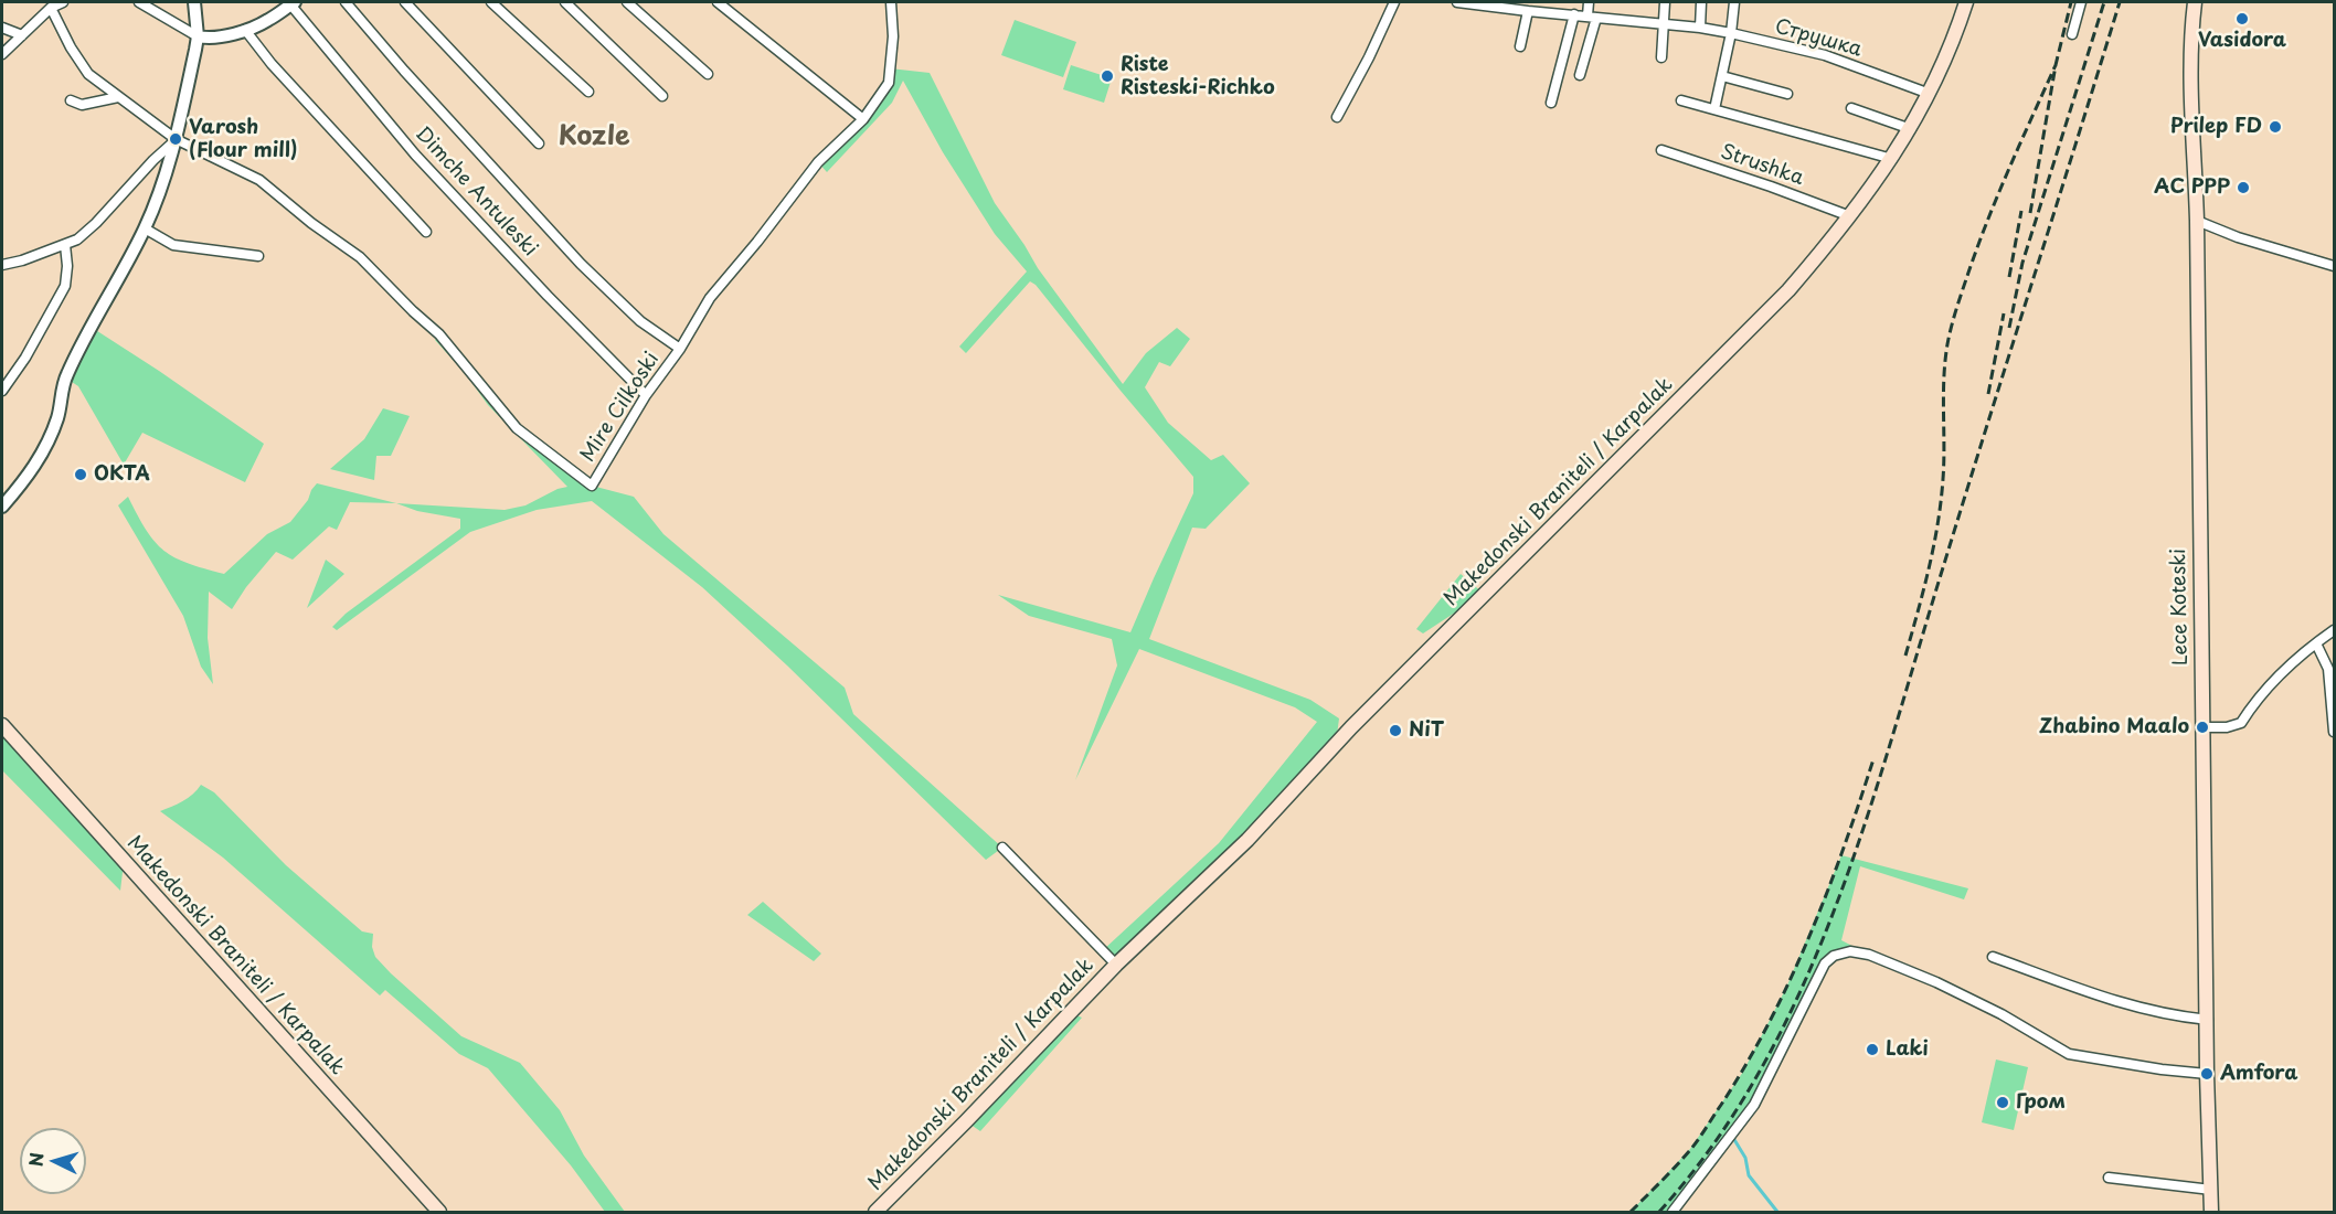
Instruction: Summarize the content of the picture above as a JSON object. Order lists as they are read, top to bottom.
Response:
{
  "streets": {
    "main road": ["Makedonski Braniteli / Karpalak", "Lece Koteski"],
    "street": [
      "Струшка",
      "Strushka",
      "Dimche Antuleski",
      "Mire Cilkoski"
    ]
  },
  "crossings": [
    ["Струшка", "Makedonski Braniteli / Karpalak"],
    ["Strushka", "Makedonski Braniteli / Karpalak"],
    ["Dimche Antuleski", "Mire Cilkoski"]
  ],
  "districts": ["Kozle"],
  "places": [
    "Vasidora",
    "Riste Risteski-Richko",
    "Prilep FD",
    "Varosh (Flour mill)",
    "АС РРР",
    "OKTA",
    "Zhabino Maalo",
    "NiT",
    "Laki",
    "Amfora",
    "Гром"
  ],
  "north": "left"
}
